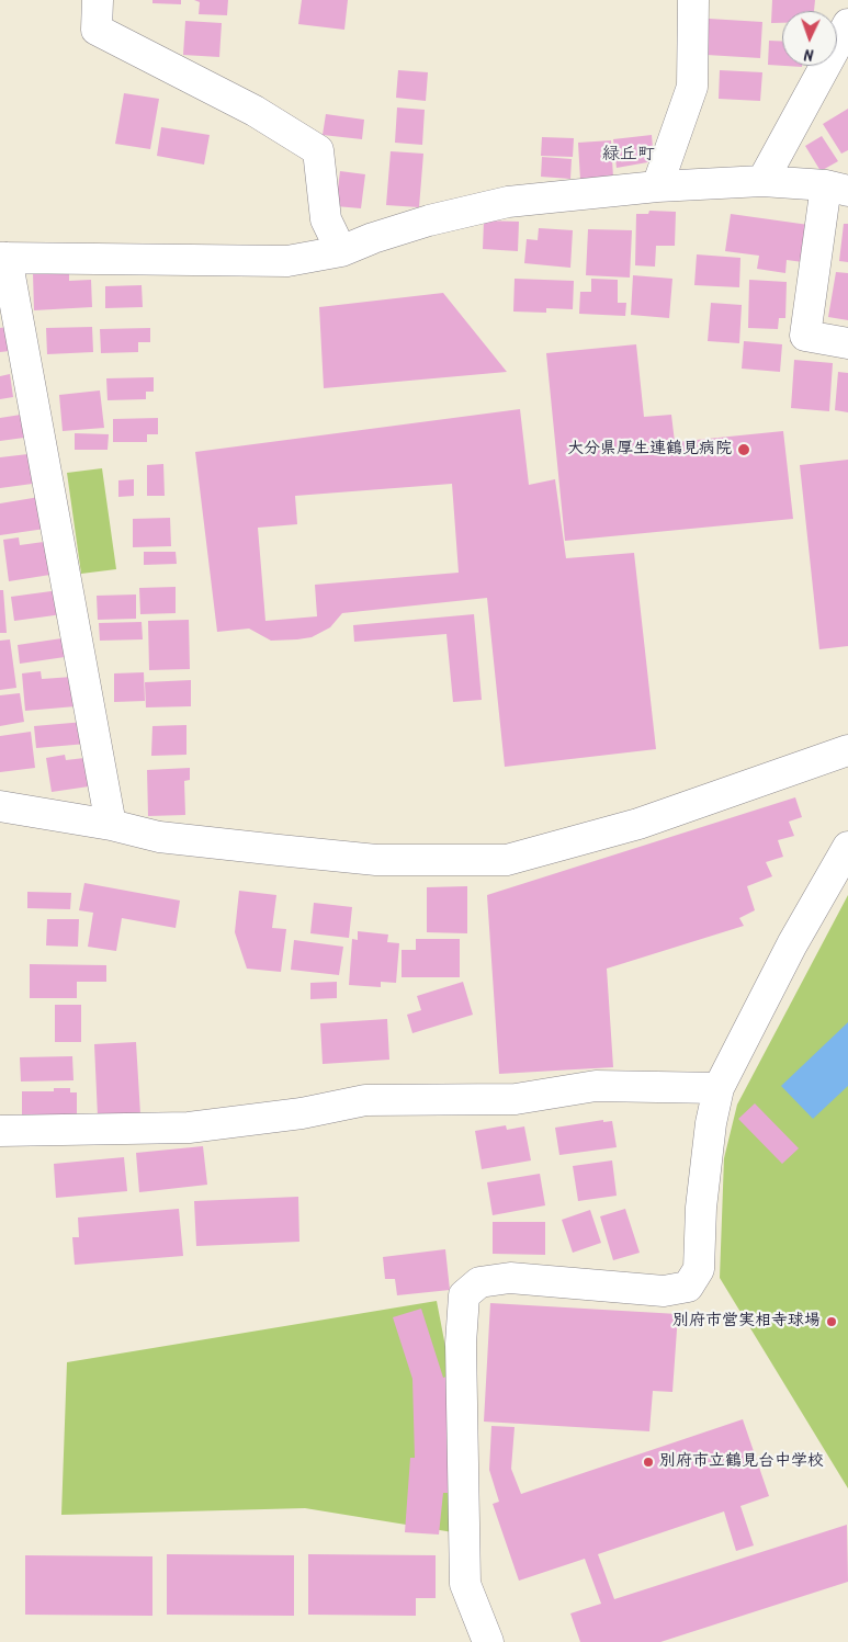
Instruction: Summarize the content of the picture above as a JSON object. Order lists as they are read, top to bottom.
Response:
{
  "districts": ["緑丘町"],
  "places": ["大分県厚生連鶴見病院", "別府市営実相寺球場", "別府市立鶴見台中学校"],
  "north": "bottom"
}
